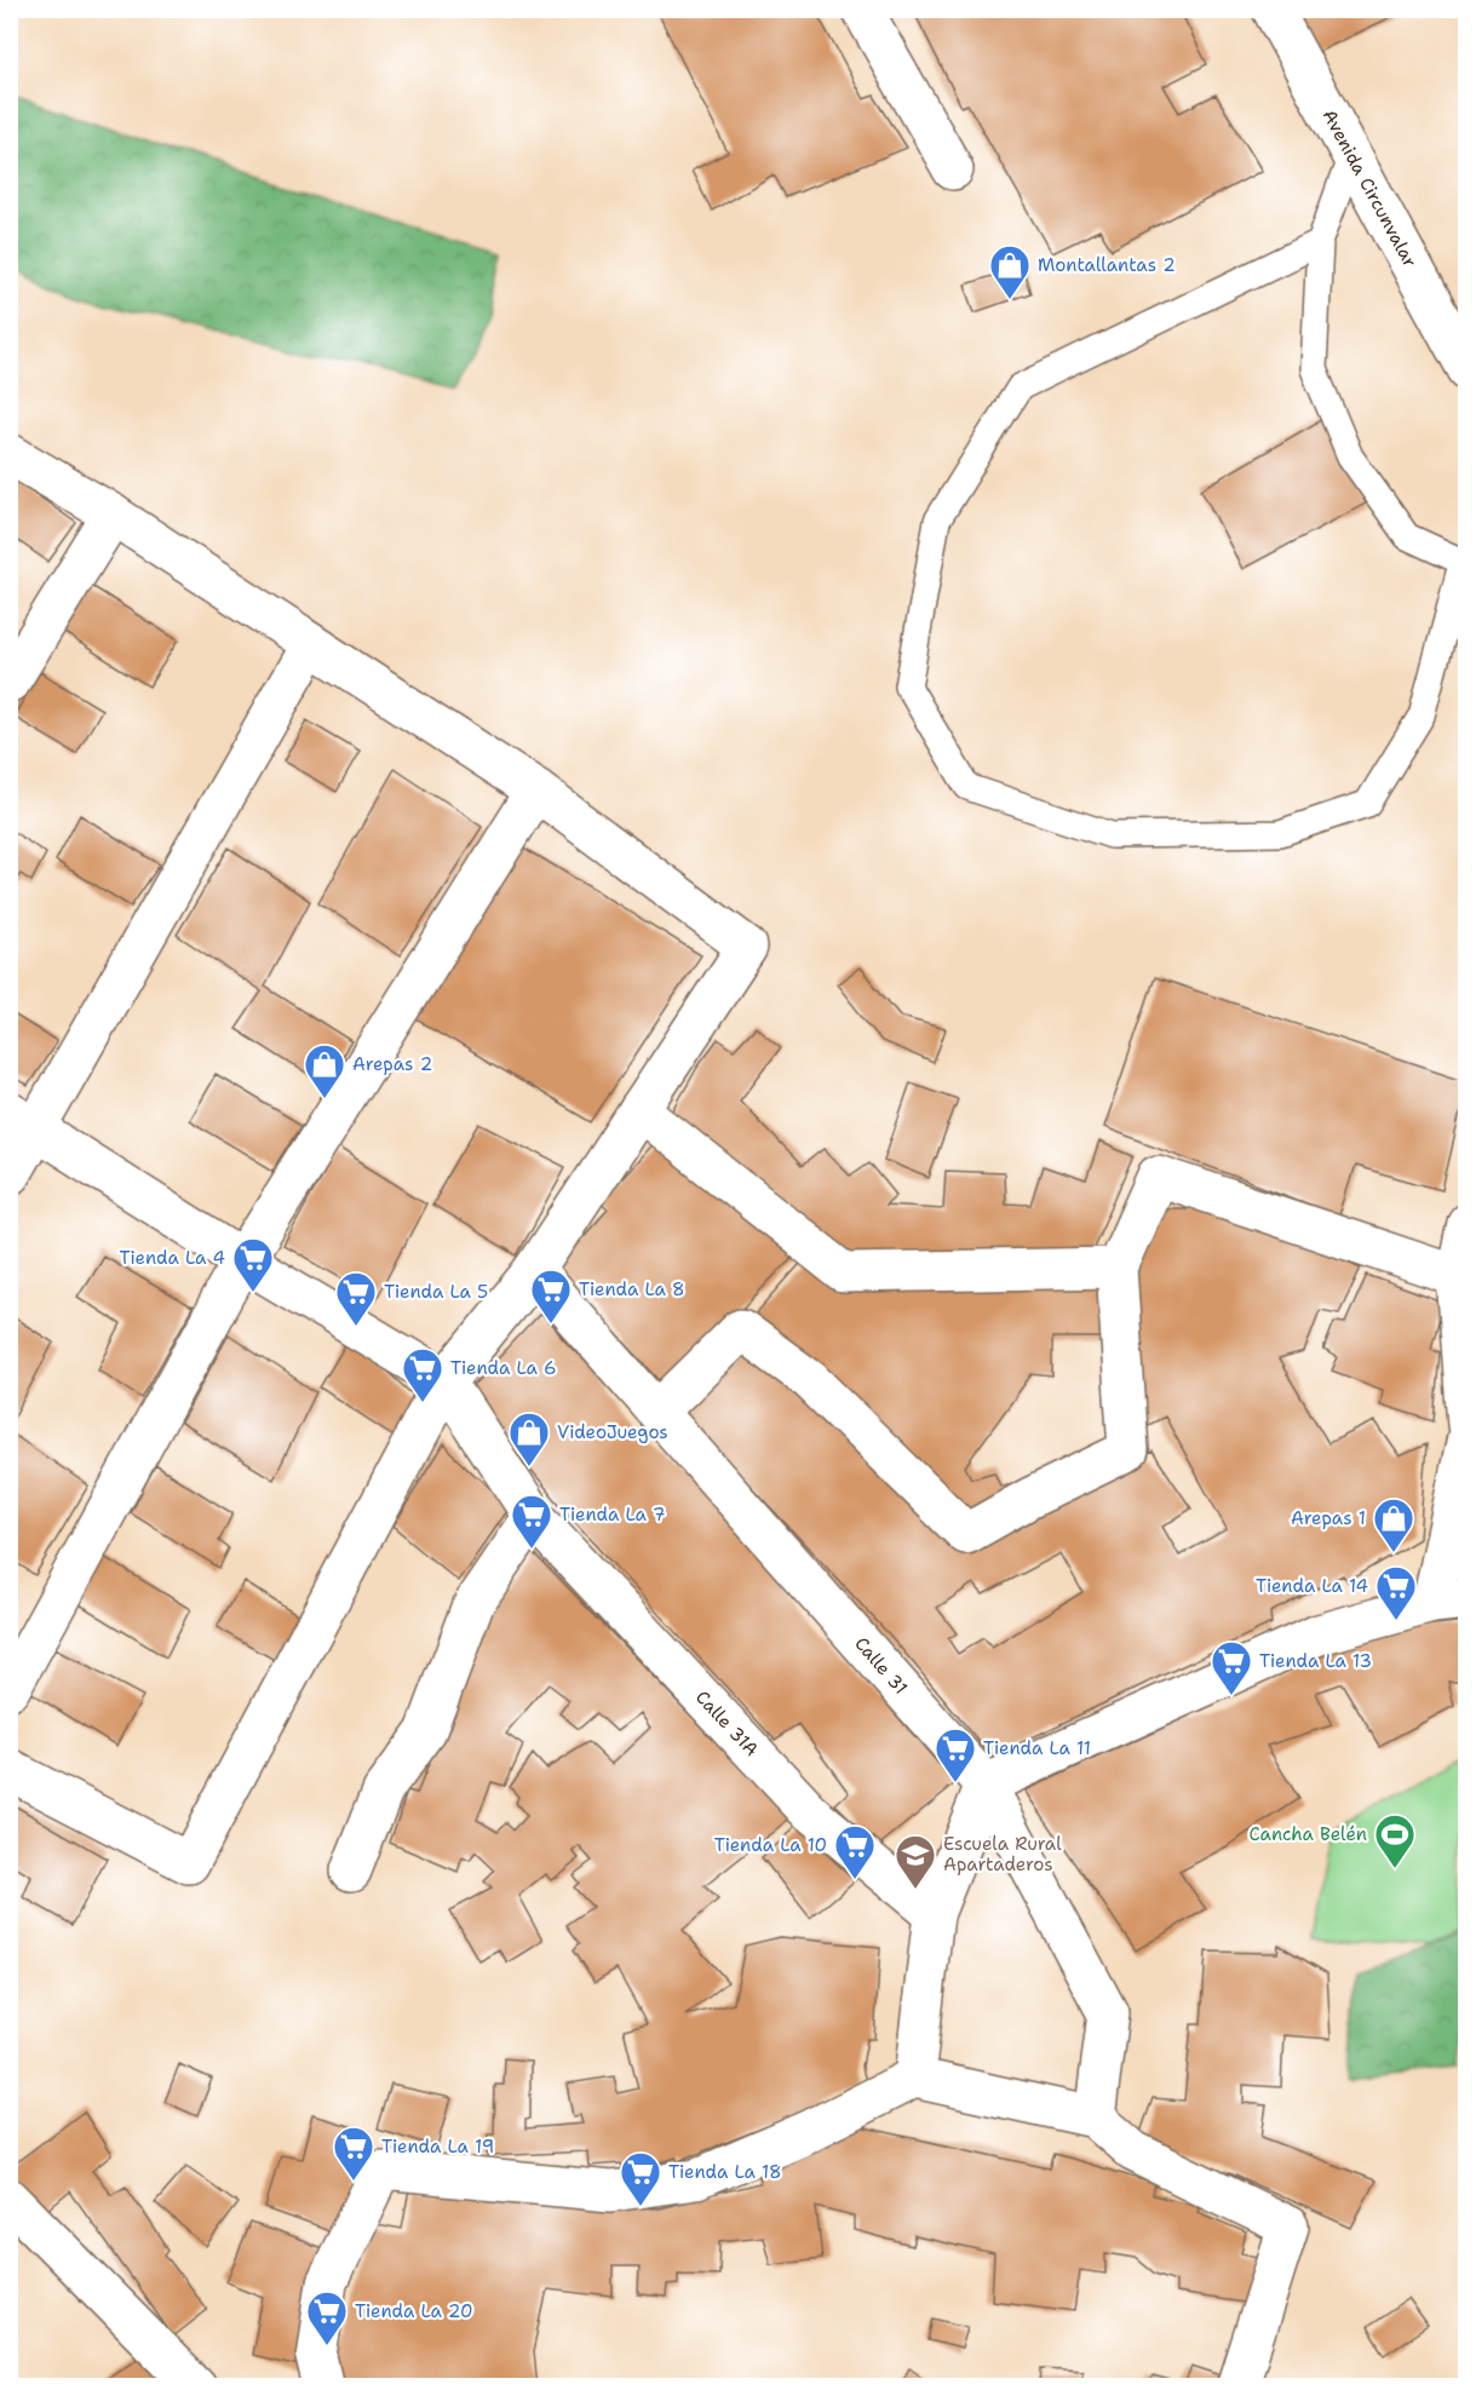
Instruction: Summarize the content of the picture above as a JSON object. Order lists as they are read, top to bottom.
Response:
{
  "streets": {
    "street": ["Avenida Circunvalar", "Calle 31", "Calle 31A"]
  },
  "places": {
    "shop": [
      "Montallantas 2",
      "Arepas 2",
      "VideoJuegos",
      "Arepas 1"
    ],
    "supermarket": [
      "Tienda La 4",
      "Tienda La 8",
      "Tienda La 5",
      "Tienda La 6",
      "Tienda La 7",
      "Tienda La 14",
      "Tienda La 13",
      "Tienda La 11",
      "Tienda La 10",
      "Tienda La 19",
      "Tienda La 18",
      "Tienda La 20"
    ],
    "sports": ["Cancha Belén"],
    "school or university": ["Escuela Rural Apartaderos"]
  }
}
